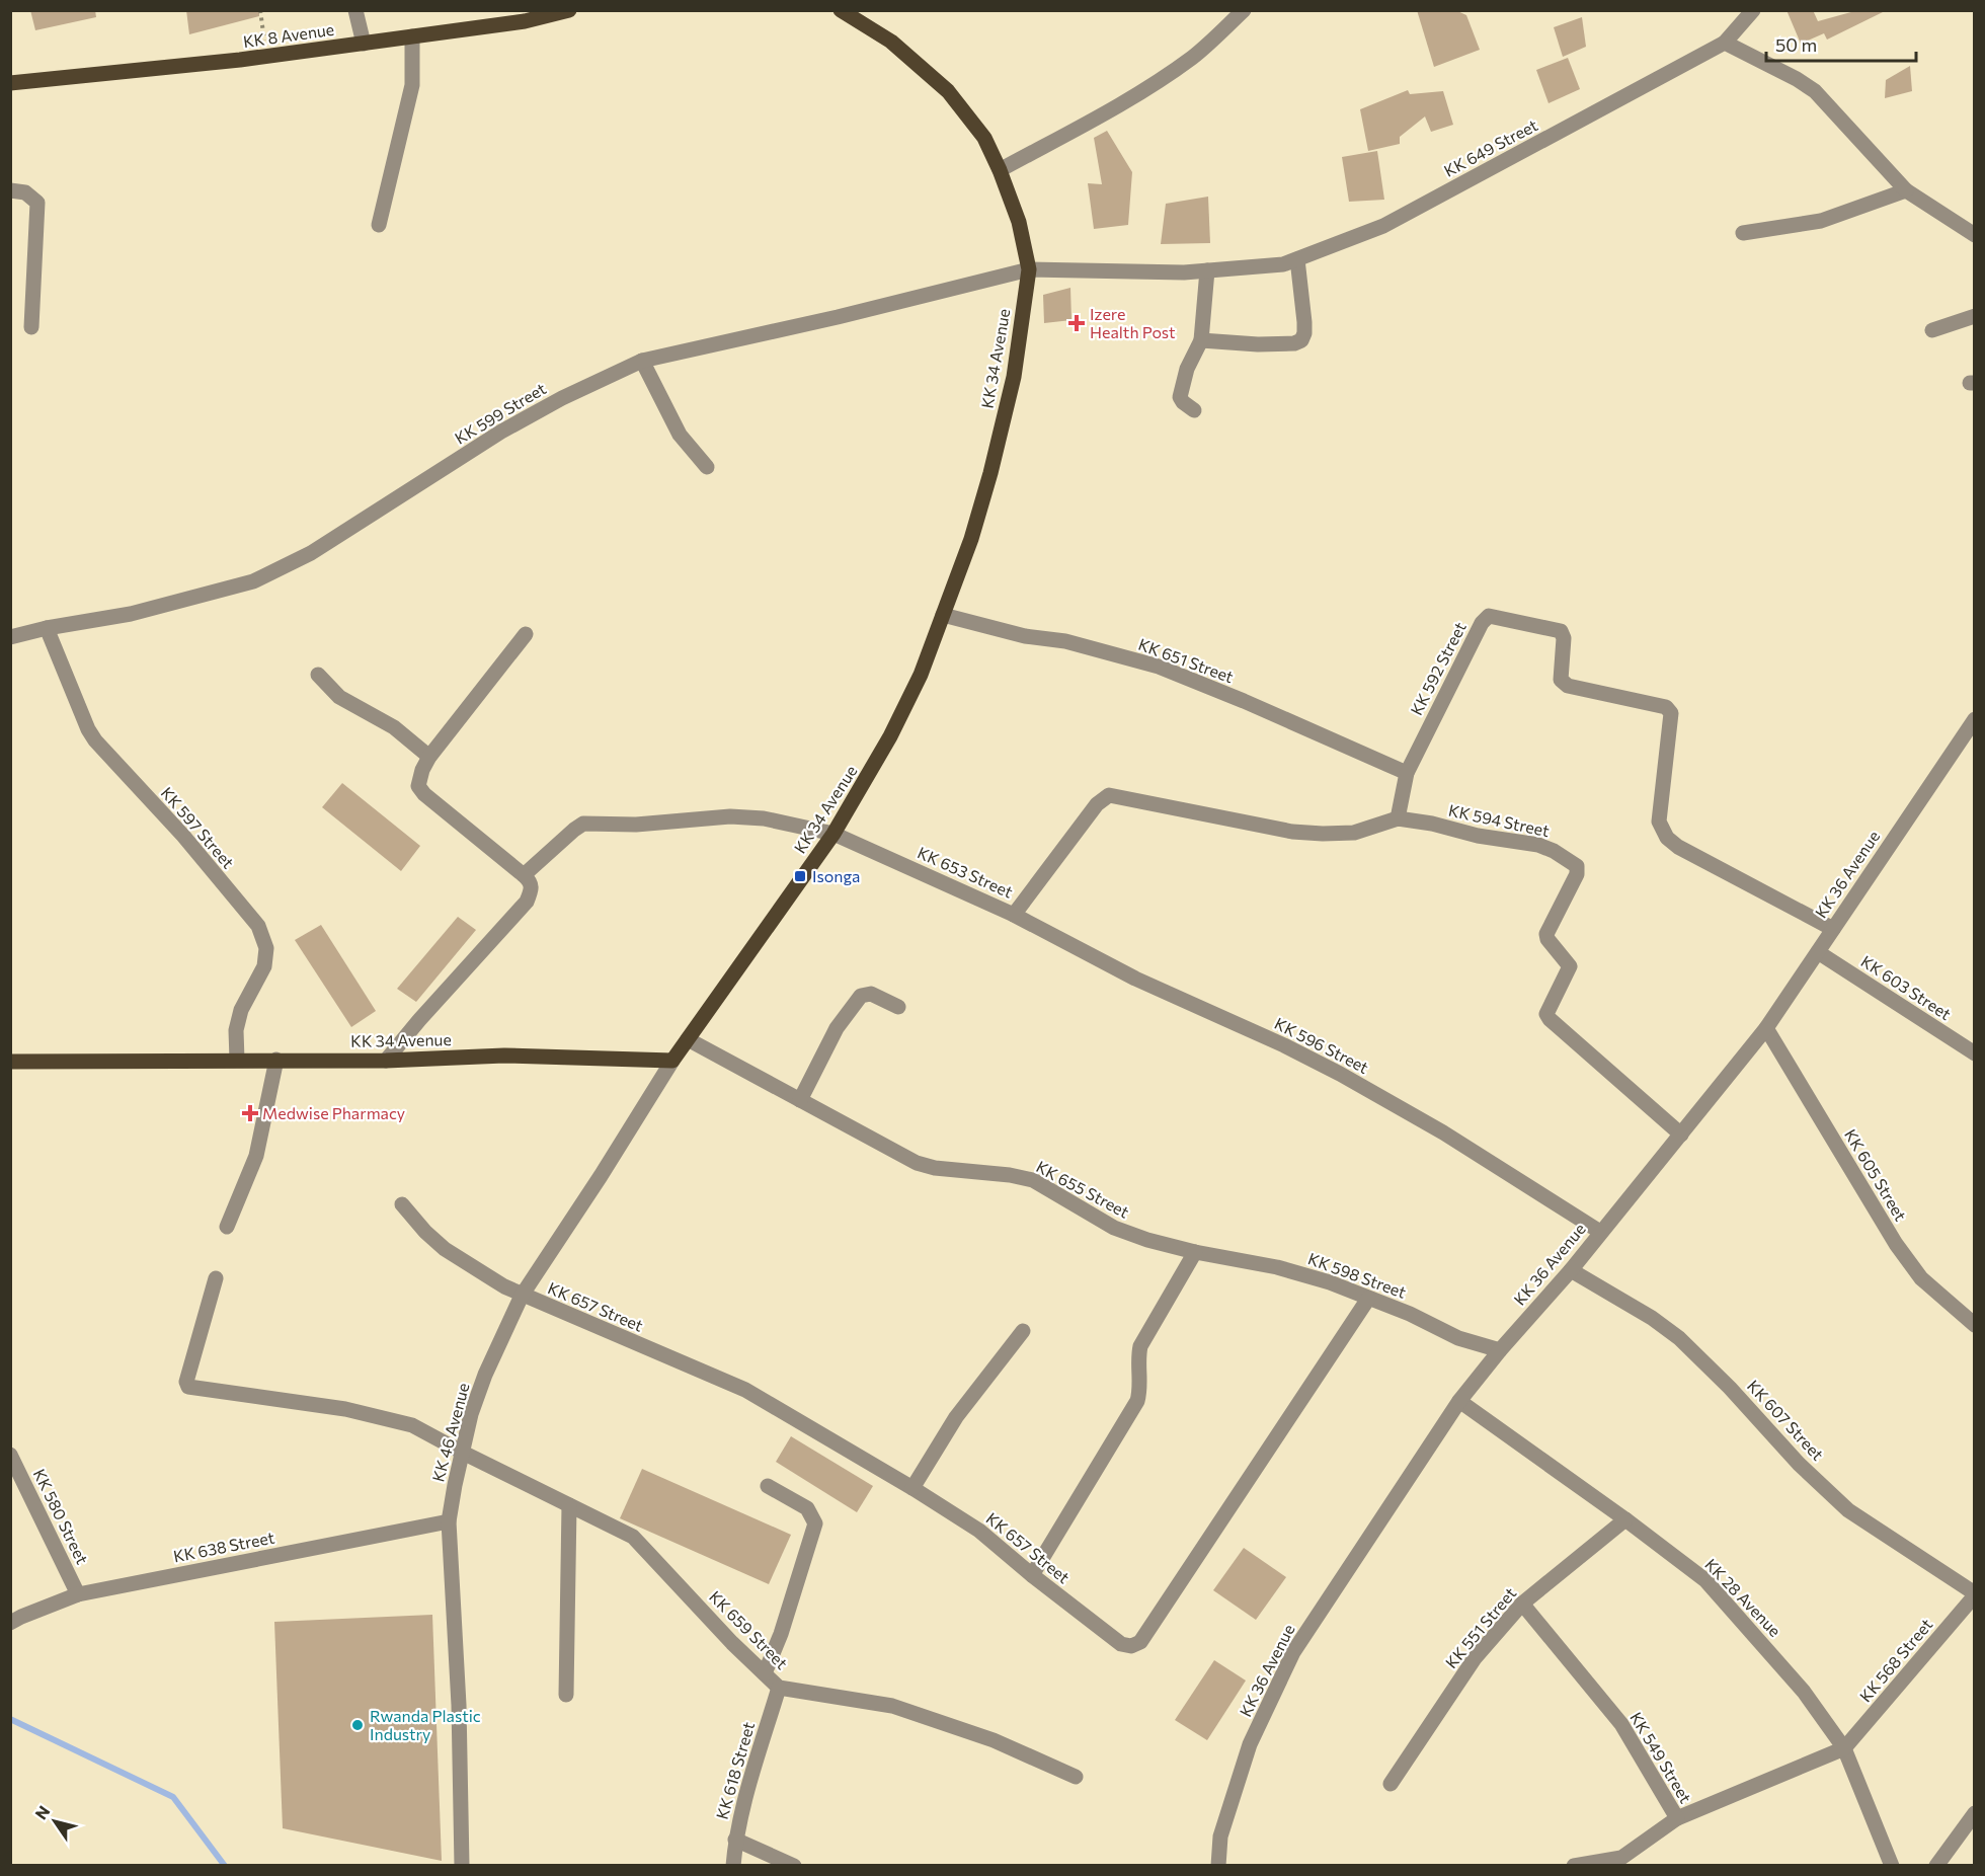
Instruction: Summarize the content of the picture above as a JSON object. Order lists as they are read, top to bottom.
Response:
{
  "streets": {
    "main road": ["KK 8 Avenue", "KK 34 Avenue"],
    "street": [
      "KK 649 Street",
      "KK 599 Street",
      "KK 651 Street",
      "KK 592 Street",
      "KK 594 Street",
      "KK 597 Street",
      "KK 653 Street",
      "KK 36 Avenue",
      "KK 603 Street",
      "KK 596 Street",
      "KK 605 Street",
      "KK 655 Street",
      "KK 598 Street",
      "KK 657 Street",
      "KK 607 Street",
      "KK 46 Avenue",
      "KK 580 Street",
      "KK 638 Street",
      "KK 28 Avenue",
      "KK 551 Street",
      "KK 659 Street",
      "KK 568 Street",
      "KK 549 Street",
      "KK 618 Street"
    ]
  },
  "crossings": [
    ["KK 649 Street", "KK 34 Avenue"],
    ["KK 649 Street", "KK 599 Street"],
    ["KK 34 Avenue", "KK 599 Street"],
    ["KK 34 Avenue", "KK 651 Street"],
    ["KK 34 Avenue", "KK 597 Street"],
    ["KK 34 Avenue", "KK 653 Street"],
    ["KK 34 Avenue", "KK 655 Street"],
    ["KK 34 Avenue", "KK 46 Avenue"],
    ["KK 599 Street", "KK 597 Street"],
    ["KK 651 Street", "KK 592 Street"],
    ["KK 592 Street", "KK 594 Street"],
    ["KK 592 Street", "KK 36 Avenue"],
    ["KK 594 Street", "KK 653 Street"],
    ["KK 594 Street", "KK 36 Avenue"],
    ["KK 653 Street", "KK 596 Street"],
    ["KK 36 Avenue", "KK 603 Street"],
    ["KK 36 Avenue", "KK 596 Street"],
    ["KK 36 Avenue", "KK 605 Street"],
    ["KK 36 Avenue", "KK 598 Street"],
    ["KK 36 Avenue", "KK 607 Street"],
    ["KK 36 Avenue", "KK 28 Avenue"],
    ["KK 655 Street", "KK 598 Street"],
    ["KK 598 Street", "KK 657 Street"],
    ["KK 657 Street", "KK 46 Avenue"],
    ["KK 607 Street", "KK 568 Street"],
    ["KK 46 Avenue", "KK 638 Street"],
    ["KK 46 Avenue", "KK 659 Street"],
    ["KK 580 Street", "KK 638 Street"],
    ["KK 28 Avenue", "KK 551 Street"],
    ["KK 28 Avenue", "KK 568 Street"],
    ["KK 28 Avenue", "KK 549 Street"],
    ["KK 551 Street", "KK 549 Street"],
    ["KK 659 Street", "KK 618 Street"],
    ["KK 568 Street", "KK 549 Street"]
  ],
  "places": {
    "health": ["Izere Health Post", "Medwise Pharmacy"],
    "transit": ["Isonga"],
    "other": ["Rwanda Plastic Industry"]
  },
  "scale_bar": "50 m",
  "north": "top left"
}
